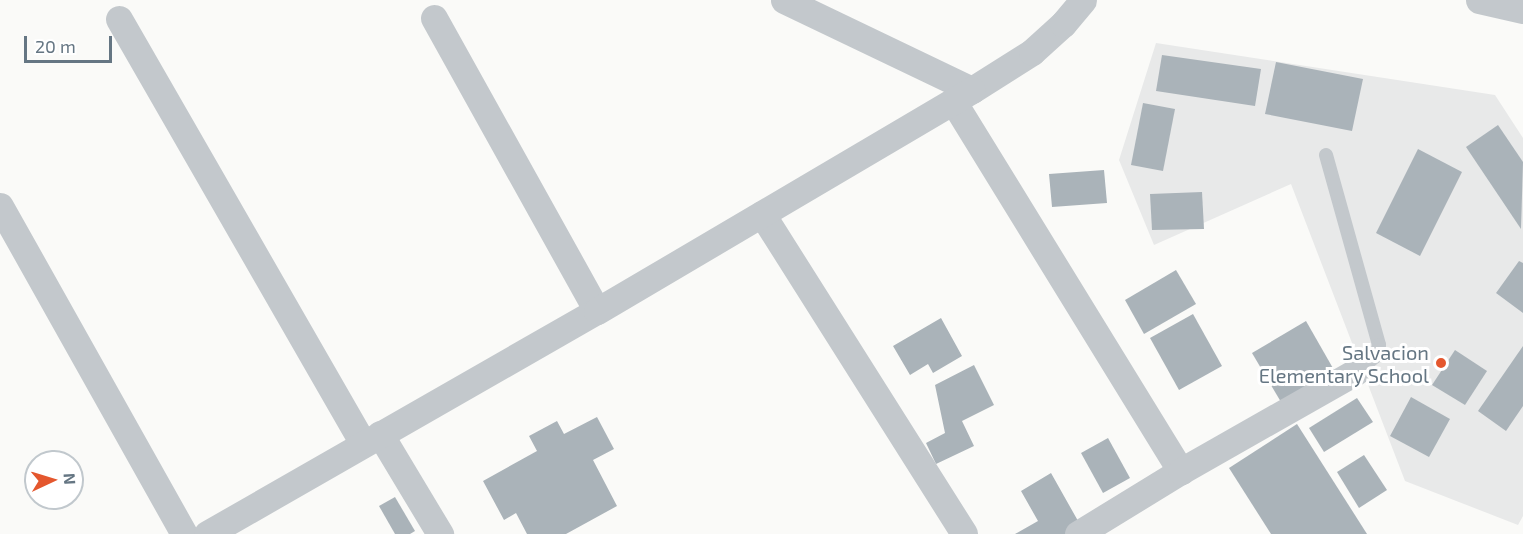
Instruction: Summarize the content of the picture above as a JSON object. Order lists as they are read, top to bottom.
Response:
{
  "places": ["Salvacion Elementary School"],
  "scale_bar": "20 m",
  "north": "right"
}
